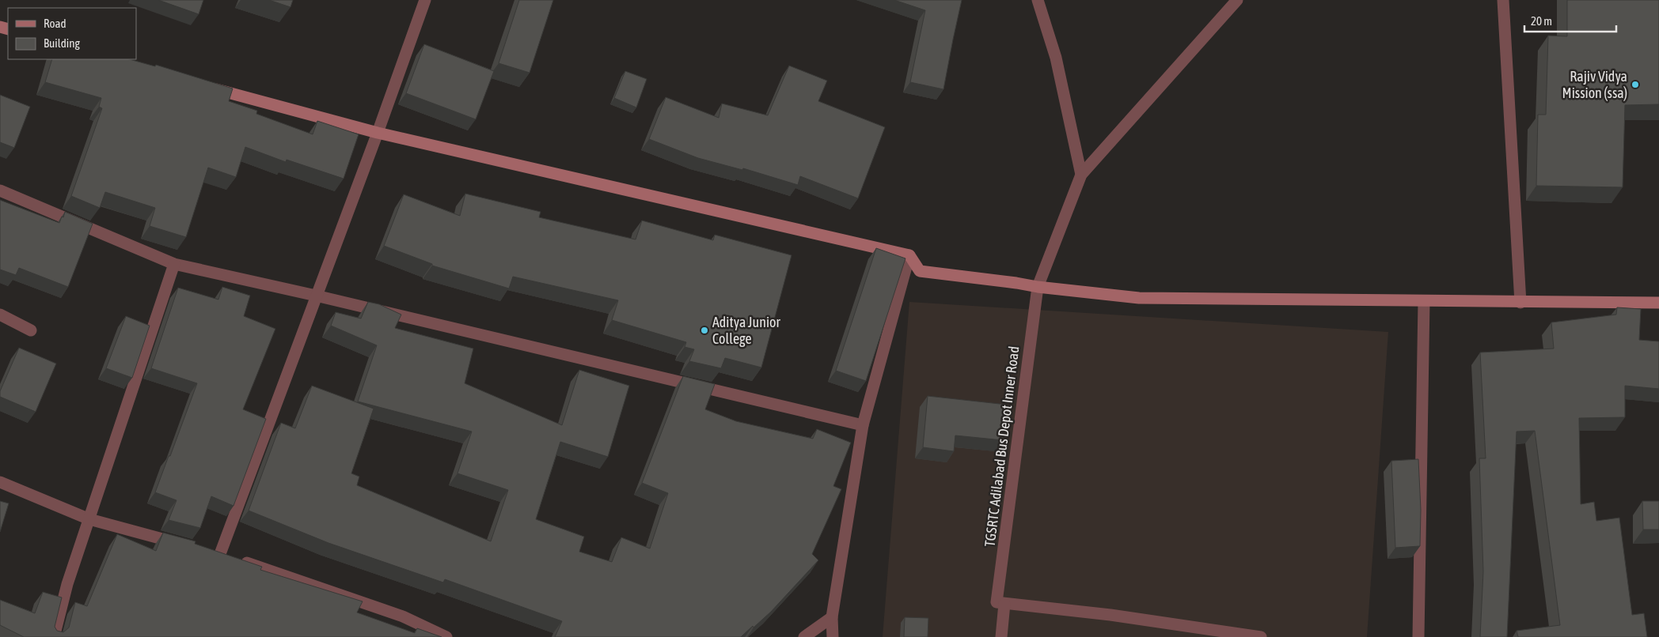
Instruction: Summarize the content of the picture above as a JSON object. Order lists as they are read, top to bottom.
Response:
{
  "streets": {
    "street": ["TGSRTC Adilabad Bus Depot Inner Road"]
  },
  "places": ["Rajiv Vidya Mission (ssa)", "Aditya Junior College"],
  "legend": ["Road", "Building"],
  "scale_bar": "20 m"
}
